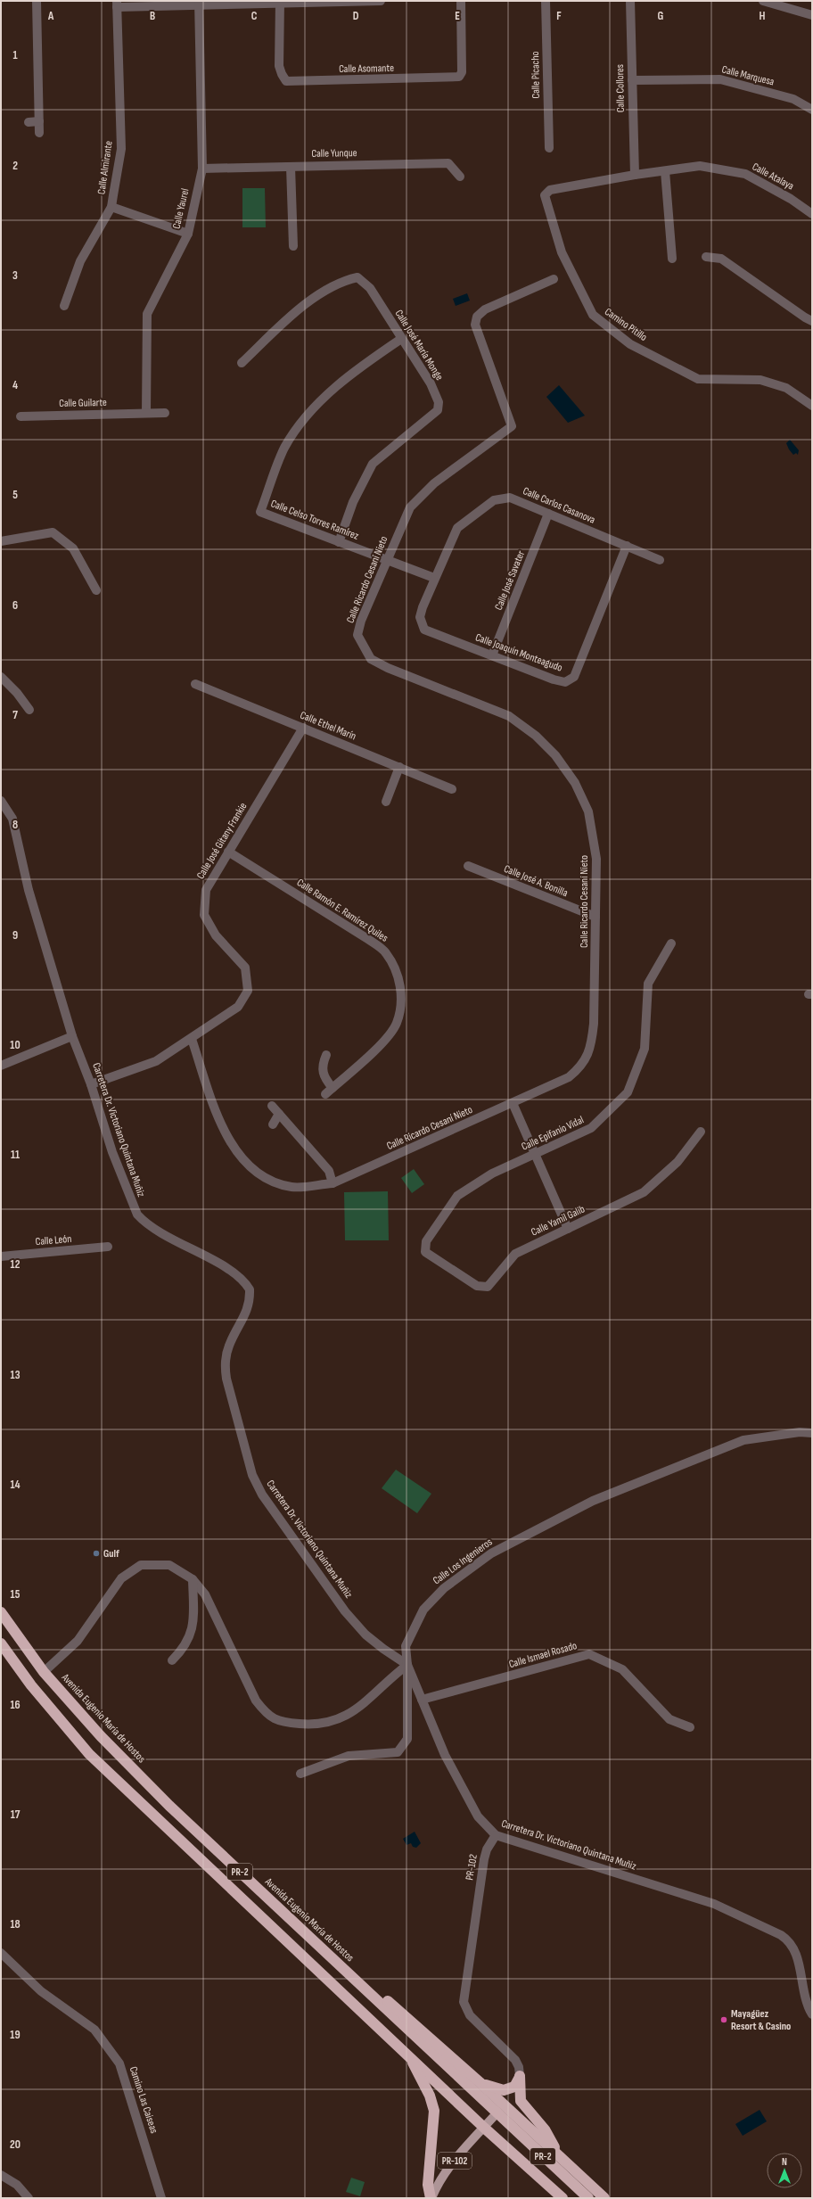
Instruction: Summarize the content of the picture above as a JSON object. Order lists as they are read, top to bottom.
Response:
{
  "streets": {
    "highway": ["Avenida Eugenio María de Hostos", "PR-2"],
    "main road": ["PR-102"],
    "street": [
      "Calle Asomante",
      "Calle Picacho",
      "Calle Marquesa",
      "Calle Collores",
      "Calle Yunque",
      "Calle Almirante",
      "Calle Atalaya",
      "Calle Yaurel",
      "Camino Pitillo",
      "Calle José María Monge",
      "Calle Guilarte",
      "Calle Carlos Casanova",
      "Calle Celso Torres Ramírez",
      "Calle Ricardo Cesaní Nieto",
      "Calle José Savater",
      "Calle Joaquín Monteagudo",
      "Calle Ethel Marín",
      "Calle José Gitany Frankie",
      "Calle José A. Bonilla",
      "Calle Ramón E. Ramírez Quiles",
      "Carretera Dr. Victoriano Quintana Muñiz",
      "Calle Epifanio Vidal",
      "Calle Yamil Galib",
      "Calle León",
      "Calle Los Ingenieros",
      "Calle Ismael Rosado",
      "Camino Las Caiseas"
    ]
  },
  "crossings": [
    ["Calle Marquesa", "Calle Collores"],
    ["Calle Collores", "Calle Atalaya"],
    ["Calle Collores", "Camino Pitillo"],
    ["Calle Yunque", "Calle Yaurel"],
    ["Calle Atalaya", "Camino Pitillo"],
    ["Calle Yaurel", "Calle Guilarte"],
    ["Calle José María Monge", "Calle Celso Torres Ramírez"],
    ["Calle Carlos Casanova", "Calle Celso Torres Ramírez"],
    ["Calle Carlos Casanova", "Calle José Savater"],
    ["Calle Carlos Casanova", "Calle Joaquín Monteagudo"],
    ["Calle Celso Torres Ramírez", "Calle Ricardo Cesaní Nieto"],
    ["Calle Ricardo Cesaní Nieto", "Calle José Gitany Frankie"],
    ["Calle Ricardo Cesaní Nieto", "Calle José A. Bonilla"],
    ["Calle José Savater", "Calle Joaquín Monteagudo"],
    ["Calle Ethel Marín", "Calle José Gitany Frankie"],
    ["Calle José Gitany Frankie", "Calle Ramón E. Ramírez Quiles"],
    ["Calle José Gitany Frankie", "Carretera Dr. Victoriano Quintana Muñiz"],
    ["Carretera Dr. Victoriano Quintana Muñiz", "Calle Los Ingenieros"],
    ["Carretera Dr. Victoriano Quintana Muñiz", "Calle Ismael Rosado"],
    ["Carretera Dr. Victoriano Quintana Muñiz", "PR-102"],
    ["Calle Epifanio Vidal", "Calle Yamil Galib"],
    ["Avenida Eugenio María de Hostos", "PR-102"],
    ["PR-102", "PR-2"]
  ],
  "places": ["Gulf", "Mayagüez Resort & Casino"],
  "north": "top",
  "grid": {
    "columns": [
      "A",
      "B",
      "C",
      "D",
      "E",
      "F",
      "G",
      "H"
    ],
    "rows": [
      "1",
      "2",
      "3",
      "4",
      "5",
      "6",
      "7",
      "8",
      "9",
      "10",
      "11",
      "12",
      "13",
      "14",
      "15",
      "16",
      "17",
      "18",
      "19",
      "20"
    ]
  }
}
